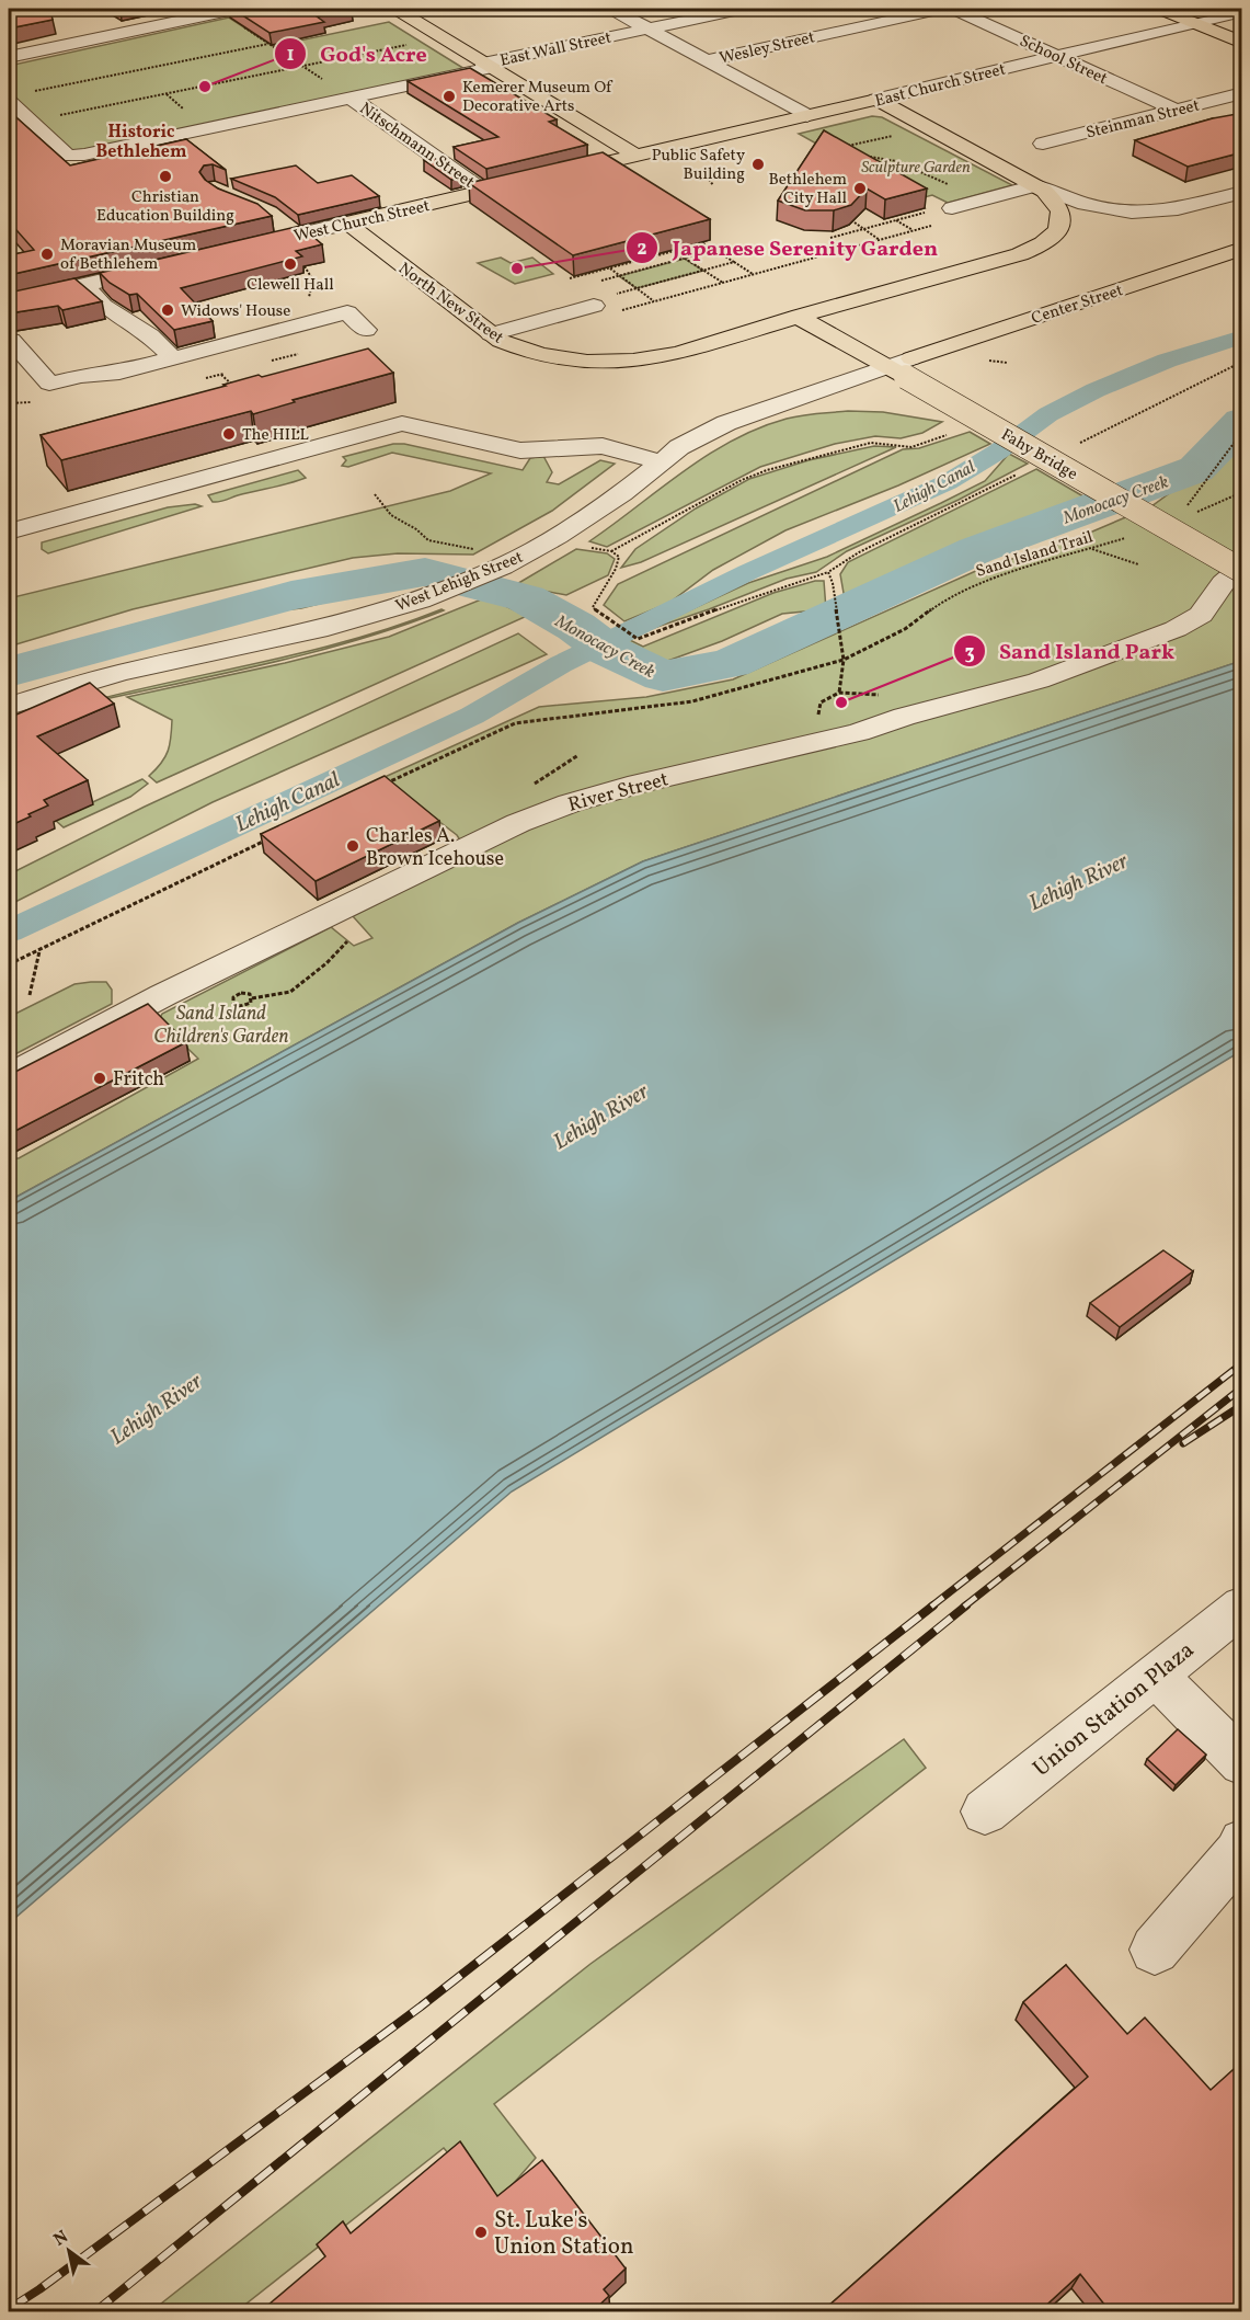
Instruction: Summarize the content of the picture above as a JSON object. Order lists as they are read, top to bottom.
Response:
{
  "streets": {
    "main road": [
      "East Church Street",
      "West Church Street",
      "North New Street",
      "Center Street",
      "Fahy Bridge"
    ],
    "street": [
      "Wesley Street",
      "East Wall Street",
      "School Street",
      "Steinman Street",
      "Nitschmann Street",
      "West Lehigh Street",
      "River Street",
      "Union Station Plaza"
    ],
    "path": ["Sand Island Trail"]
  },
  "crossings": [
    ["East Wall Street", "Nitschmann Street"],
    ["School Street", "East Church Street"],
    ["School Street", "Steinman Street"],
    ["East Church Street", "West Church Street"],
    ["East Church Street", "North New Street"],
    ["Nitschmann Street", "West Church Street"],
    ["West Church Street", "North New Street"],
    ["Center Street", "Fahy Bridge"],
    ["Center Street", "West Lehigh Street"],
    ["Fahy Bridge", "West Lehigh Street"],
    ["Fahy Bridge", "River Street"]
  ],
  "districts": ["Historic Bethlehem"],
  "water": ["Lehigh Canal", "Monocacy Creek", "Lehigh River"],
  "parks": ["Sculpture Garden", "Sand Island Children's Garden"],
  "places": [
    "God's Acre",
    "Kemerer Museum Of Decorative Arts",
    "Public Safety Building",
    "Christian Education Building",
    "Bethlehem City Hall",
    "Moravian Museum of Bethlehem",
    "Clewell Hall",
    "Japanese Serenity Garden",
    "Widows' House",
    "The HILL",
    "Sand Island Park",
    "Charles A. Brown Icehouse",
    "Fritch",
    "St. Luke's Union Station"
  ],
  "north": "top left"
}
